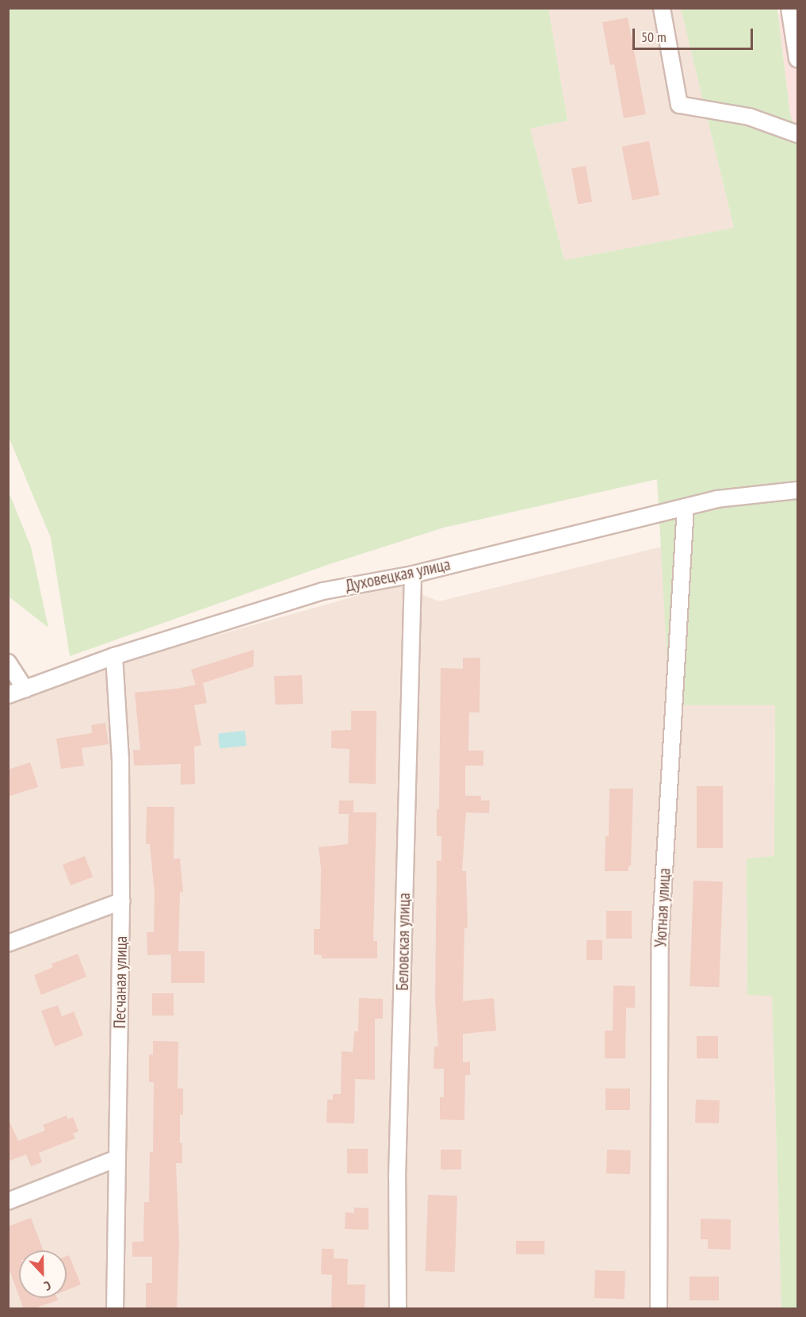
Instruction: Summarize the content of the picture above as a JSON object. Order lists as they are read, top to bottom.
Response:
{
  "streets": {
    "street": [
      "Духовецкая улица",
      "Уютная улица",
      "Беловская улица",
      "Песчаная улица"
    ]
  },
  "crossings": [
    ["Духовецкая улица", "Уютная улица"],
    ["Духовецкая улица", "Беловская улица"],
    ["Духовецкая улица", "Песчаная улица"]
  ],
  "scale_bar": "50 m",
  "north": "bottom"
}
